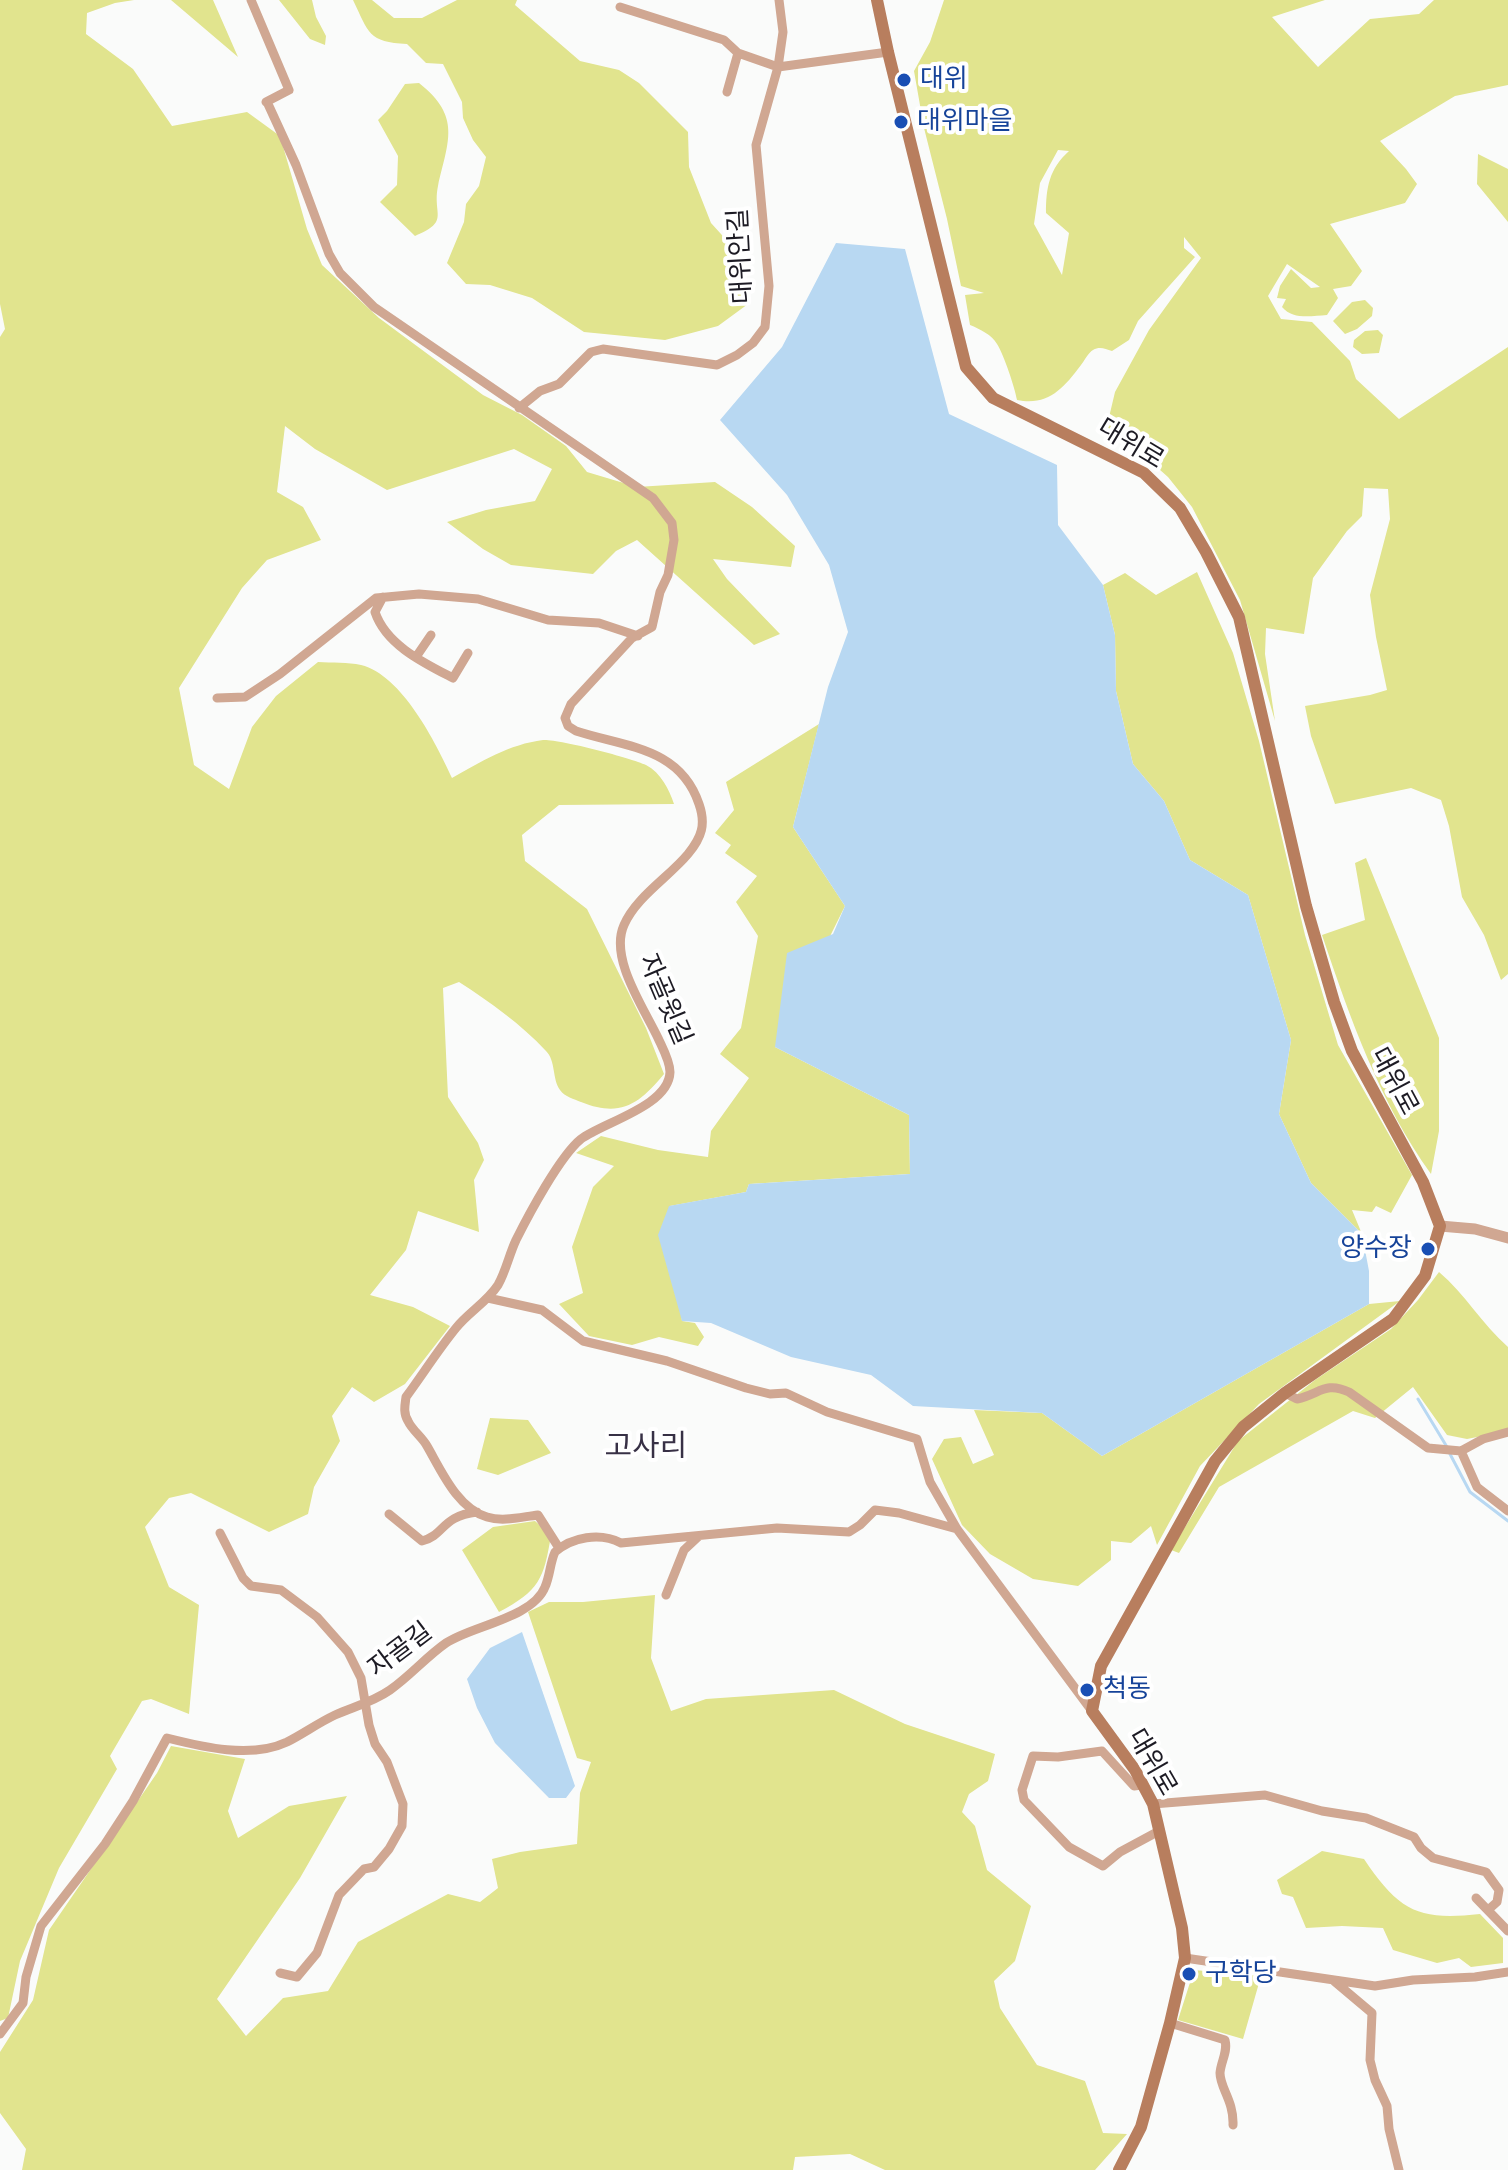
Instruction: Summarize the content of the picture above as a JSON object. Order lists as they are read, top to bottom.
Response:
{
  "streets": {
    "main road": ["대위로"],
    "street": ["대위안길", "자골윗길", "자골길"]
  },
  "crossings": [
    ["대위안길", "자골윗길"]
  ],
  "districts": ["고사리"],
  "places": [
    "대위",
    "대위마을",
    "양수장",
    "척동",
    "구학당"
  ]
}
